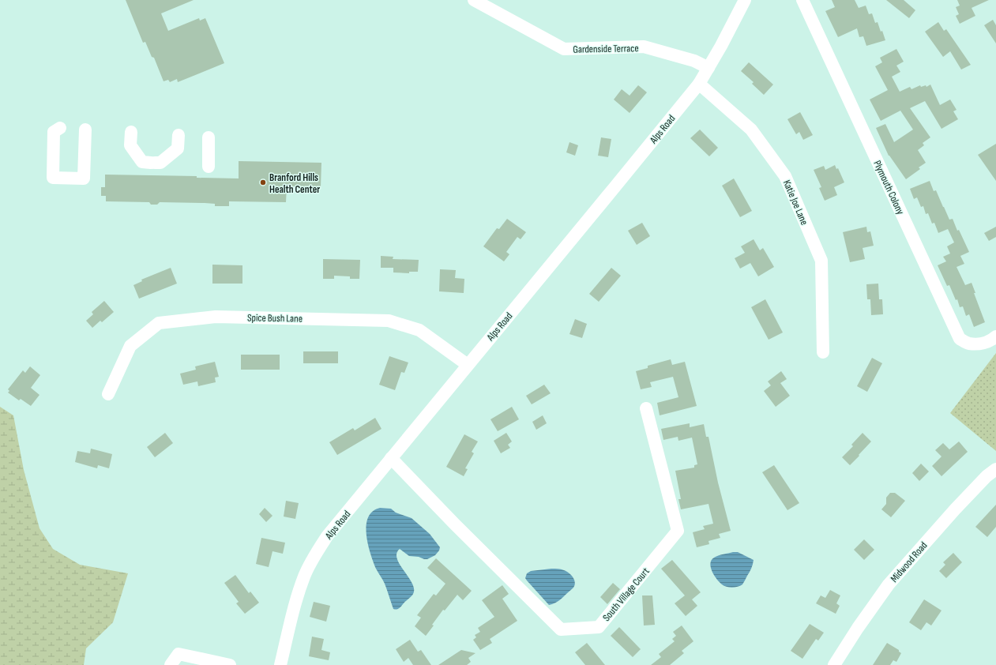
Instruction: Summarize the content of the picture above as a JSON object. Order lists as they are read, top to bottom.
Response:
{
  "streets": {
    "street": [
      "Gardenside Terrace",
      "Alps Road",
      "Plymouth Colony",
      "Katie Joe Lane",
      "Spice Bush Lane",
      "Midwood Road",
      "South Village Court"
    ]
  },
  "crossings": [
    ["Gardenside Terrace", "Alps Road"],
    ["Alps Road", "Katie Joe Lane"],
    ["Alps Road", "Spice Bush Lane"],
    ["Alps Road", "South Village Court"]
  ],
  "places": ["Branford Hills Health Center"]
}
